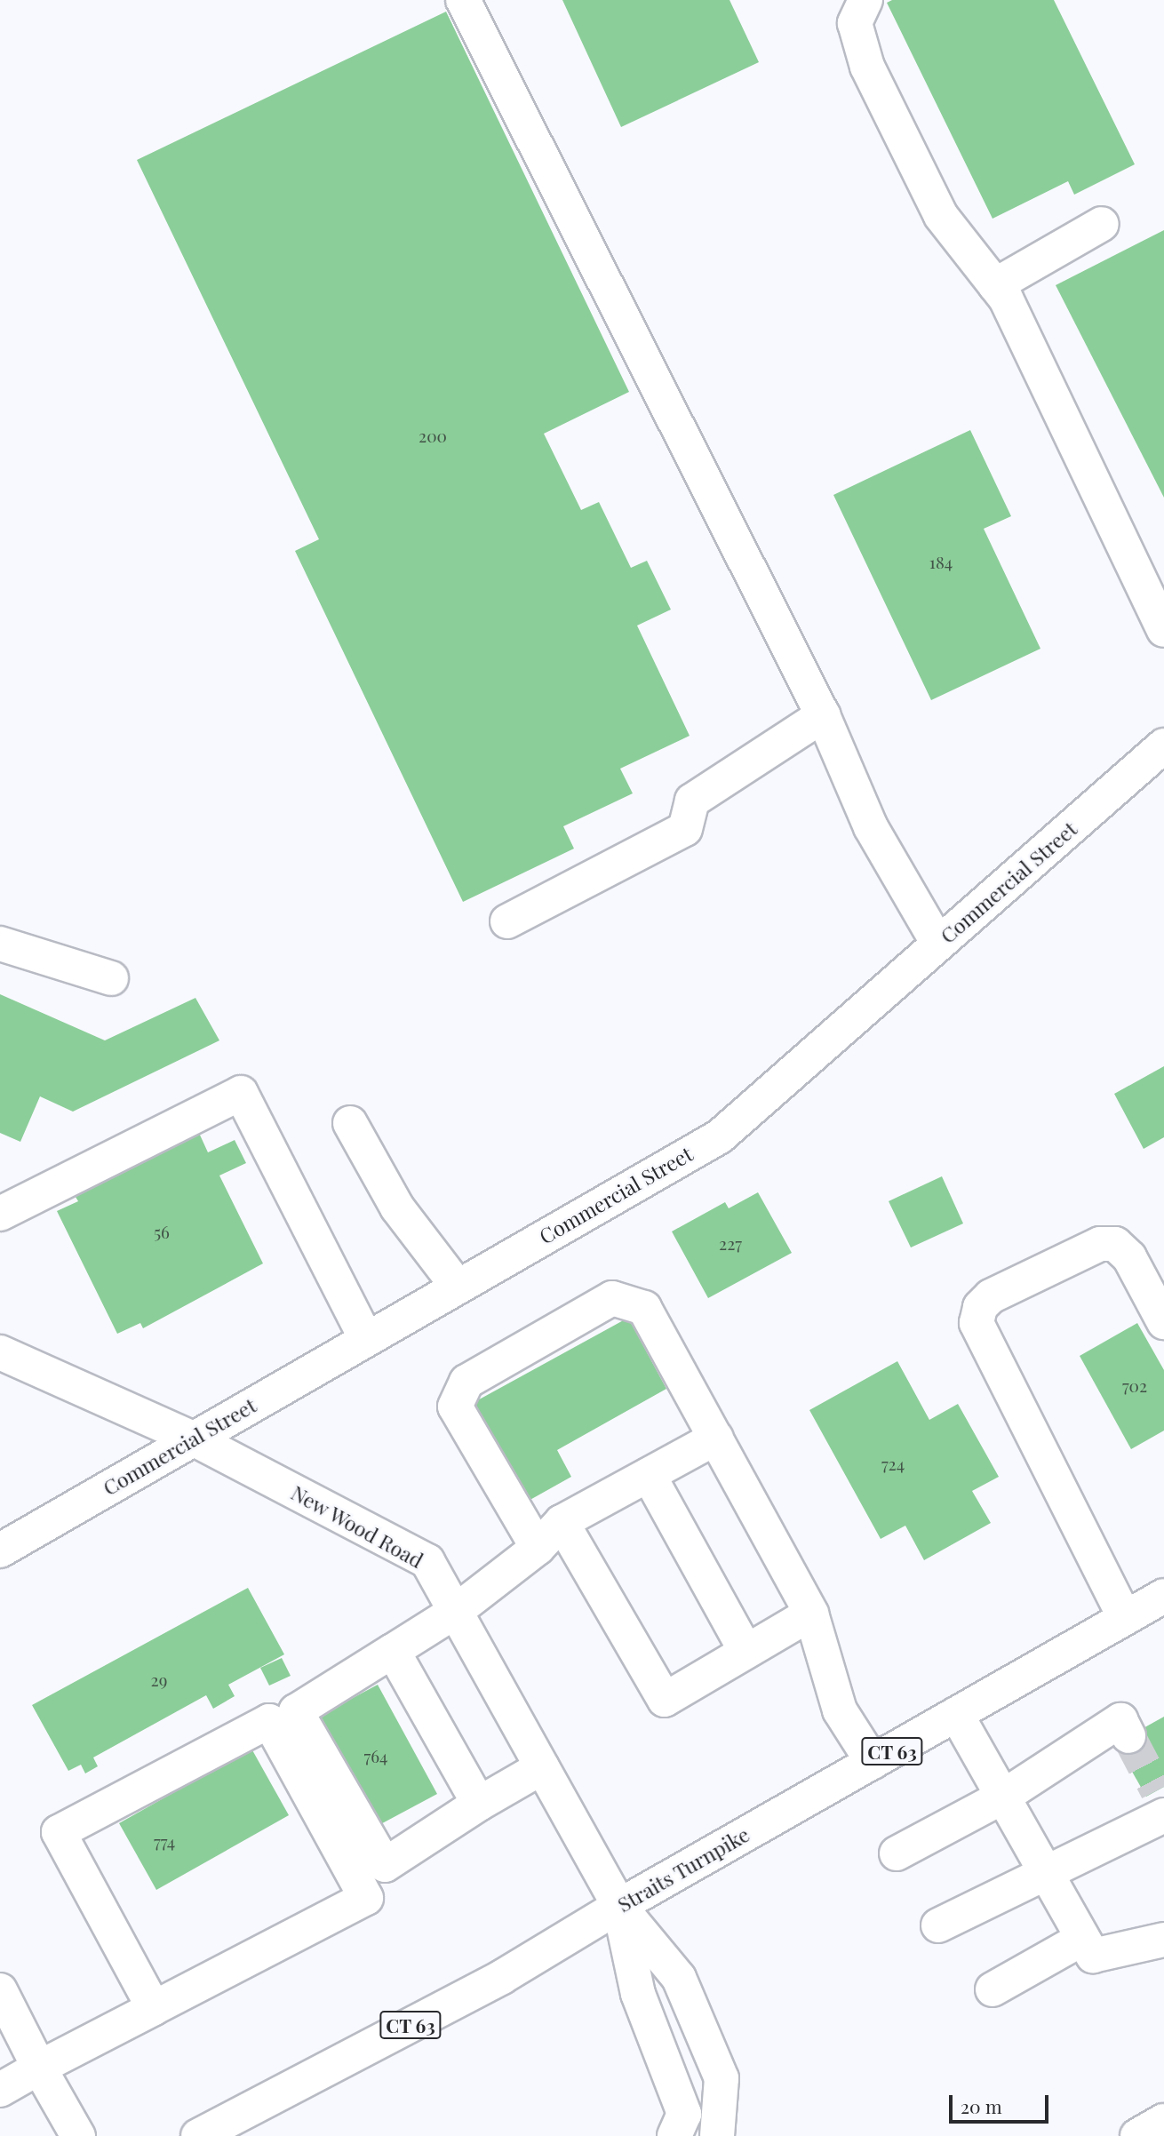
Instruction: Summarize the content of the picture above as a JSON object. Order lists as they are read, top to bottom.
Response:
{
  "streets": {
    "street": [
      "Commercial Street",
      "New Wood Road",
      "CT 63",
      "Straits Turnpike"
    ]
  },
  "crossings": [
    ["Commercial Street", "New Wood Road"],
    ["New Wood Road", "Straits Turnpike"]
  ],
  "house_numbers": [
    "200",
    "184",
    "56",
    "227",
    "702",
    "724",
    "29",
    "764",
    "774"
  ],
  "scale_bar": "20 m"
}
